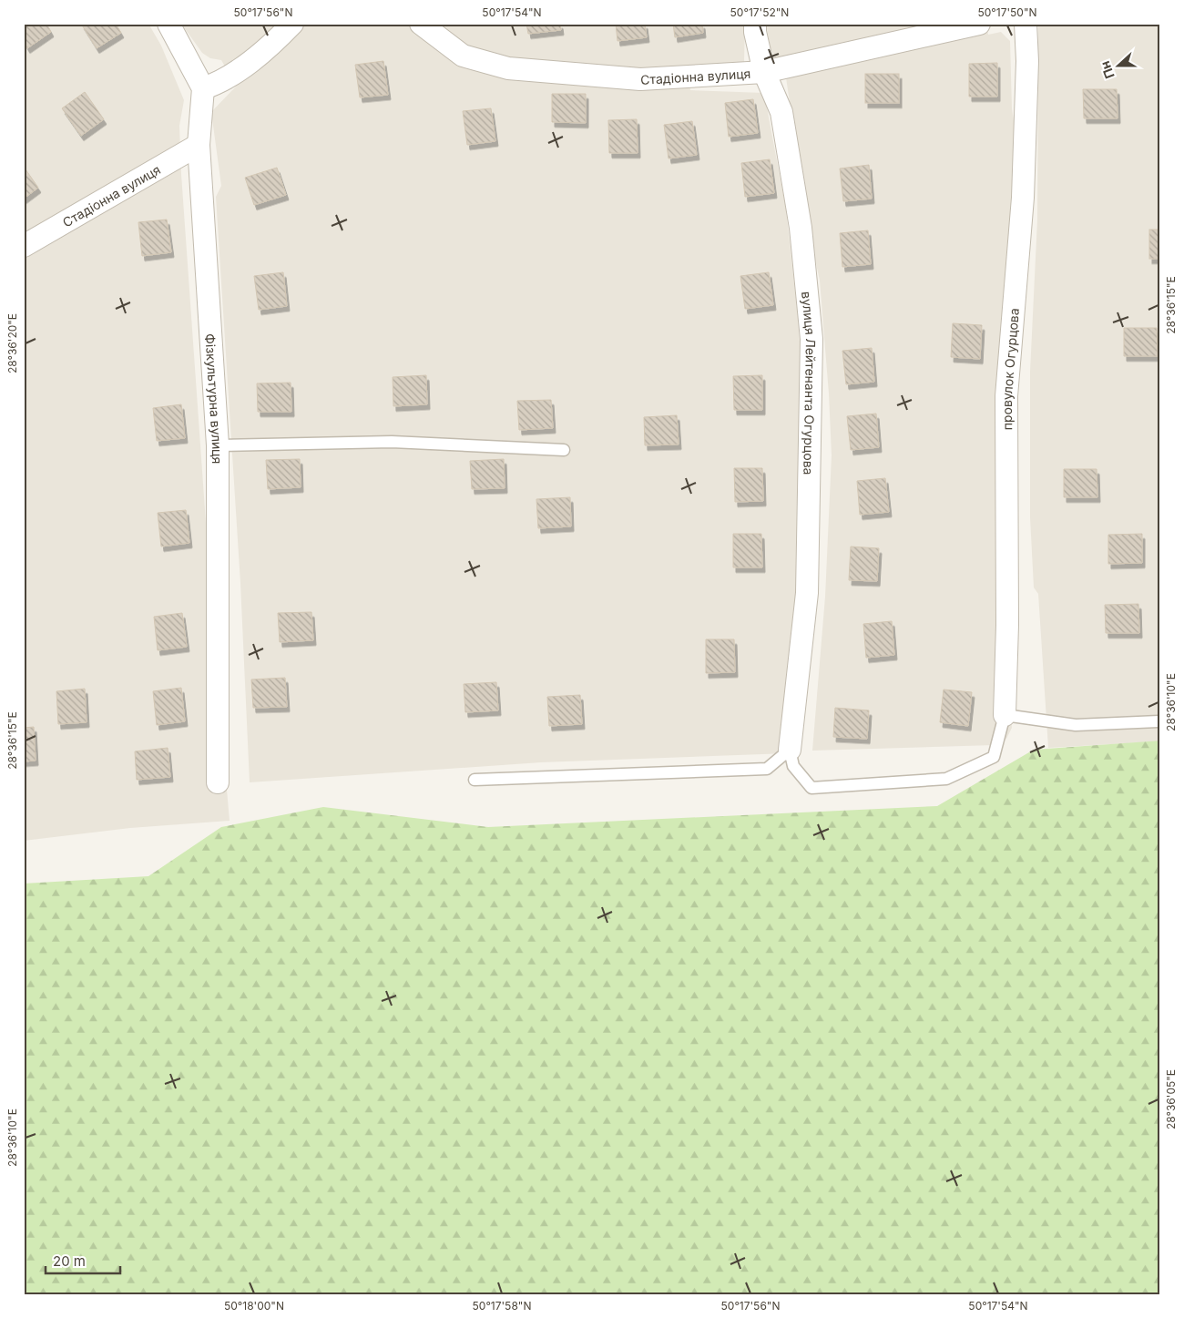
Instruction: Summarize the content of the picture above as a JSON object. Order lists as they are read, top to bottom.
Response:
{
  "streets": {
    "street": [
      "Стадіонна вулиця",
      "провулок Огурцова",
      "вулиця Лейтенанта Огурцова",
      "Фізкультурна вулиця"
    ]
  },
  "crossings": [
    ["Стадіонна вулиця", "вулиця Лейтенанта Огурцова"],
    ["Стадіонна вулиця", "Фізкультурна вулиця"]
  ],
  "scale_bar": "20 m",
  "north": "left",
  "coordinates": [
    "50°17'56\"N",
    "50°17'54\"N",
    "50°17'52\"N",
    "50°17'50\"N",
    "28°36'15\"E",
    "28°36'20\"E",
    "28°36'10\"E",
    "28°36'05\"E",
    "50°18'00\"N",
    "50°17'58\"N"
  ]
}
